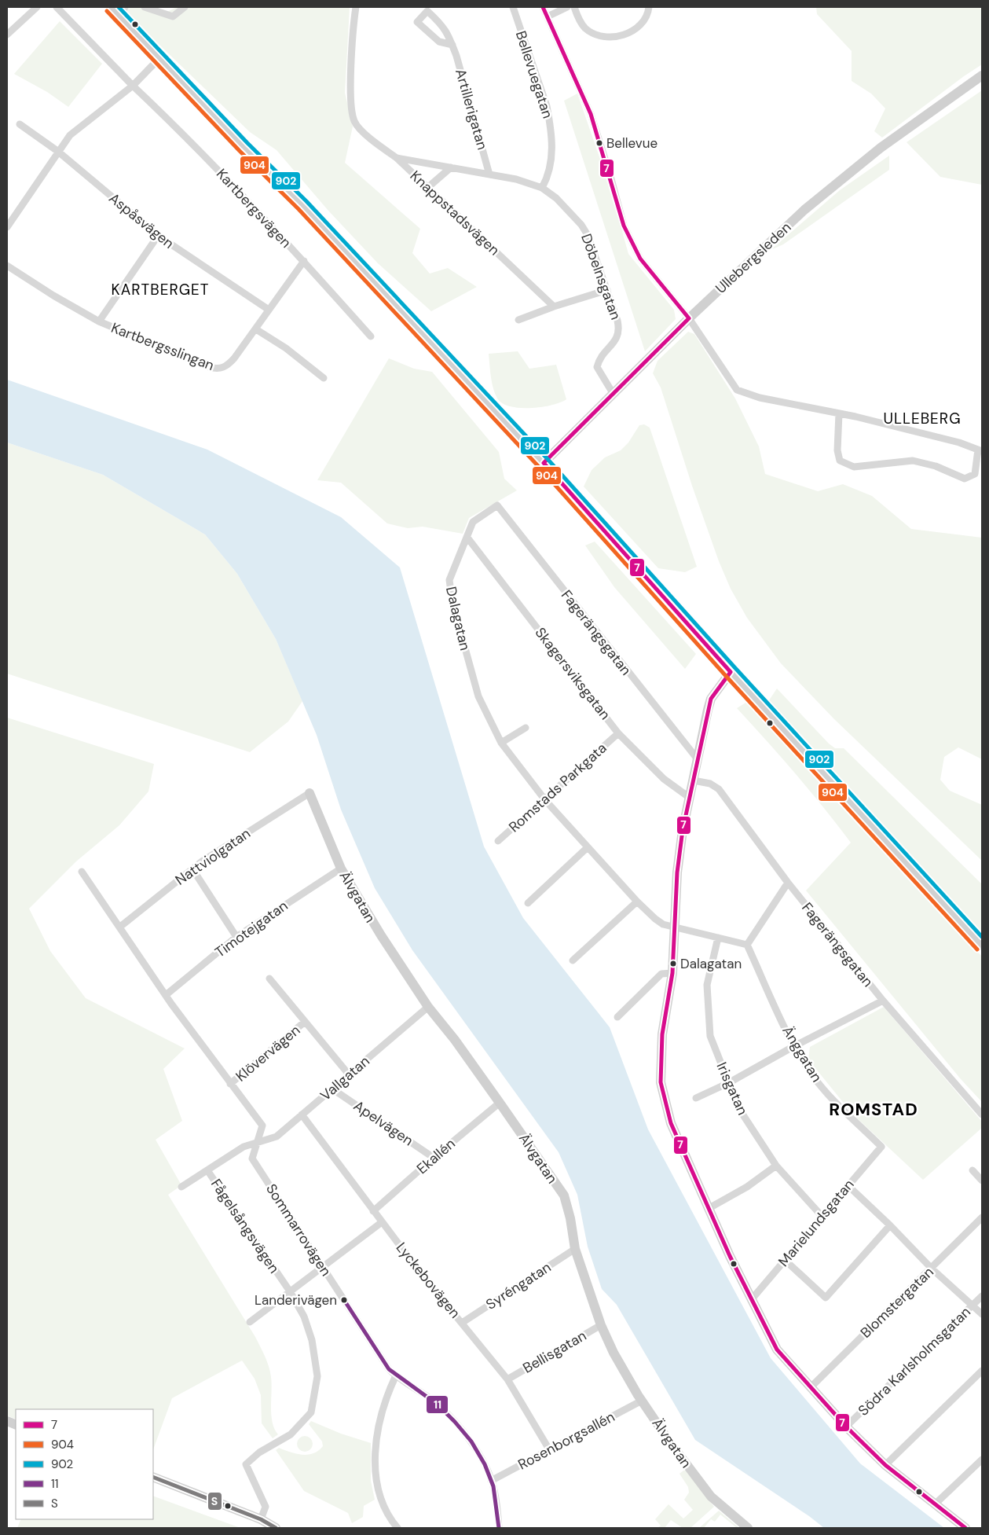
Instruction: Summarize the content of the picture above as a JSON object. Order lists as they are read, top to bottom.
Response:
{
  "streets": {
    "street": [
      "Bellevuegatan",
      "Artillerigatan",
      "Kartbergsvägen",
      "Knappstadsvägen",
      "Aspåsvägen",
      "Ullebergsleden",
      "Döbelnsgatan",
      "Kartbergsslingan",
      "Dalagatan",
      "Fagerängsgatan",
      "Skagersviksgatan",
      "Romstads Parkgata",
      "Nattviolgatan",
      "Älvgatan",
      "Timotejgatan",
      "Klövervägen",
      "Änggatan",
      "Vallgatan",
      "Irisgatan",
      "Apelvägen",
      "Ekallén",
      "Marielundsgatan",
      "Fågelsångsvägen",
      "Sommarrovägen",
      "Lyckebovägen",
      "Syréngatan",
      "Blomstergatan",
      "Bellisgatan",
      "Södra Karlsholmsgatan",
      "Rosenborgsallén"
    ]
  },
  "crossings": [
    ["Bellevuegatan", "Döbelnsgatan"],
    ["Artillerigatan", "Döbelnsgatan"],
    ["Kartbergsvägen", "Kartbergsslingan"],
    ["Knappstadsvägen", "Döbelnsgatan"],
    ["Aspåsvägen", "Kartbergsslingan"],
    ["Ullebergsleden", "Döbelnsgatan"],
    ["Dalagatan", "Fagerängsgatan"],
    ["Dalagatan", "Skagersviksgatan"],
    ["Dalagatan", "Romstads Parkgata"],
    ["Dalagatan", "Änggatan"],
    ["Dalagatan", "Irisgatan"],
    ["Skagersviksgatan", "Romstads Parkgata"],
    ["Nattviolgatan", "Älvgatan"],
    ["Nattviolgatan", "Sommarrovägen"],
    ["Älvgatan", "Timotejgatan"],
    ["Älvgatan", "Vallgatan"],
    ["Älvgatan", "Ekallén"],
    ["Älvgatan", "Syréngatan"],
    ["Älvgatan", "Bellisgatan"],
    ["Älvgatan", "Rosenborgsallén"],
    ["Timotejgatan", "Sommarrovägen"],
    ["Klövervägen", "Sommarrovägen"],
    ["Änggatan", "Marielundsgatan"],
    ["Vallgatan", "Apelvägen"],
    ["Vallgatan", "Fågelsångsvägen"],
    ["Vallgatan", "Sommarrovägen"],
    ["Vallgatan", "Lyckebovägen"],
    ["Irisgatan", "Marielundsgatan"],
    ["Apelvägen", "Ekallén"],
    ["Ekallén", "Lyckebovägen"],
    ["Sommarrovägen", "Rosenborgsallén"],
    ["Lyckebovägen", "Syréngatan"],
    ["Lyckebovägen", "Bellisgatan"],
    ["Lyckebovägen", "Rosenborgsallén"]
  ],
  "districts": ["KARTBERGET", "ULLEBERG", "ROMSTAD"],
  "places": ["Bellevue", "Dalagatan", "Landerivägen"],
  "lines": [
    "transit line 7",
    "transit line 902",
    "transit line 904",
    "transit line 11",
    "transit line S"
  ],
  "legend": [
    "7",
    "904",
    "902",
    "11",
    "S"
  ]
}
